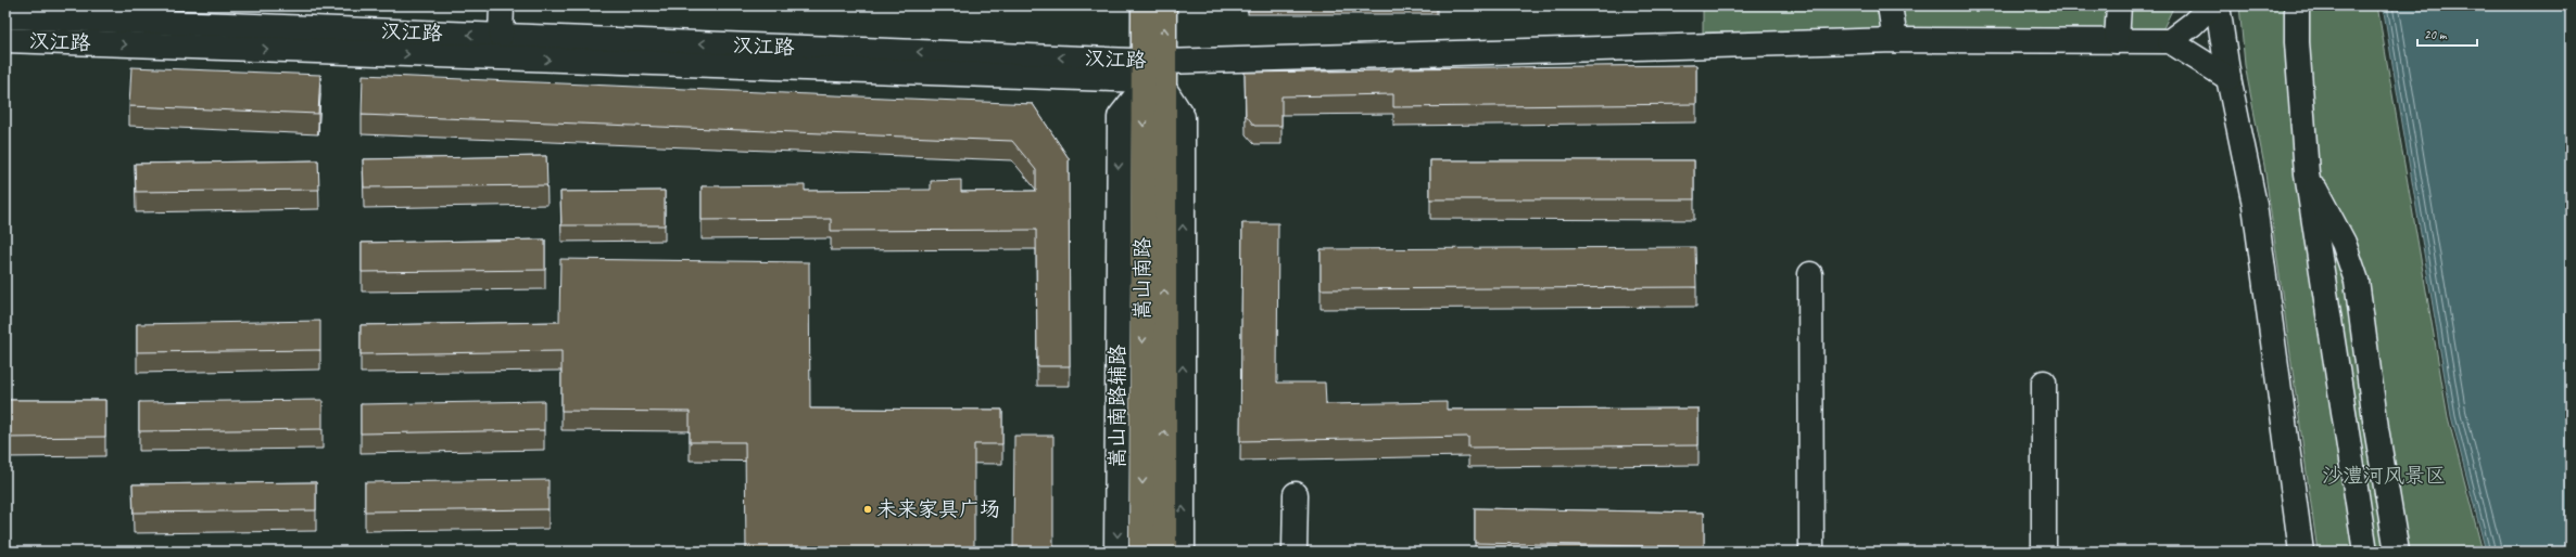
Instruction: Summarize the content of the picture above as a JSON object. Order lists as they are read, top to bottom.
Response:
{
  "streets": {
    "main road": ["嵩山南路"],
    "street": ["汉江路", "嵩山南路辅路"]
  },
  "crossings": [
    ["汉江路", "嵩山南路"],
    ["汉江路", "嵩山南路辅路"],
    ["嵩山南路", "嵩山南路辅路"]
  ],
  "parks": ["沙澧河风景区"],
  "places": ["未来家具广场"],
  "scale_bar": "20 m"
}
